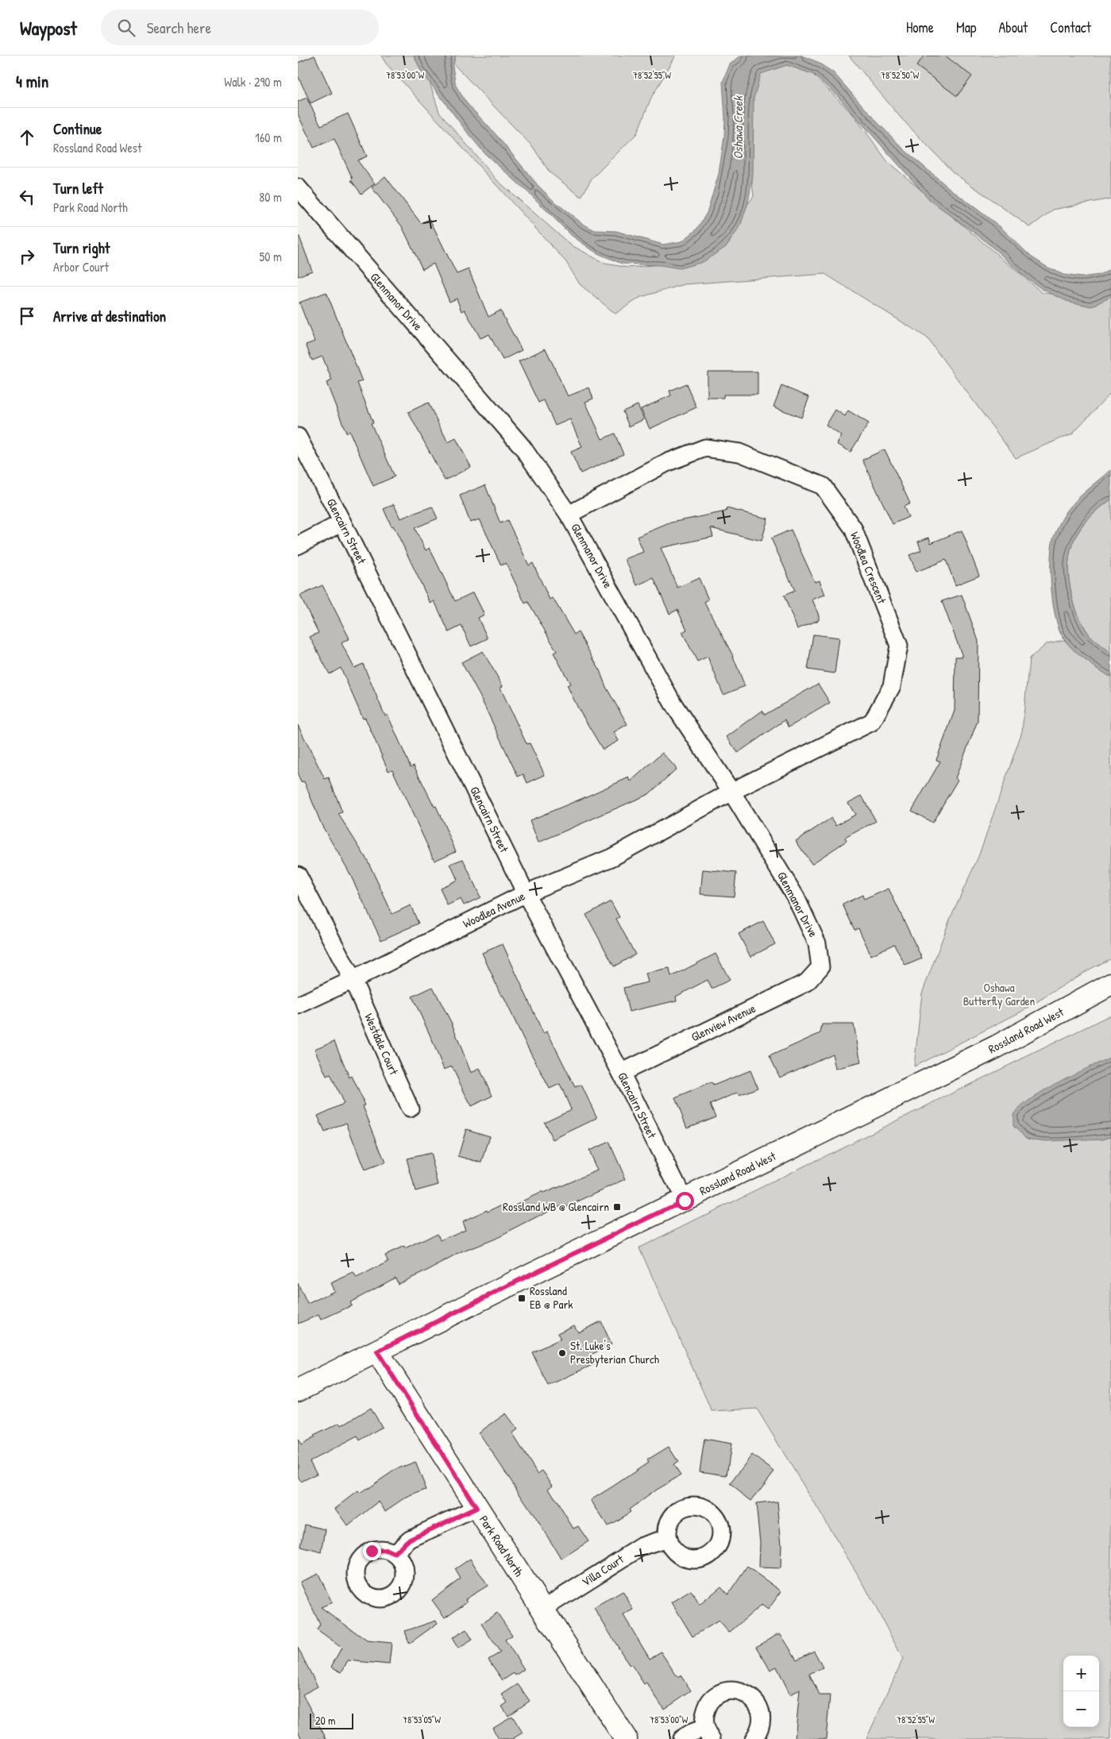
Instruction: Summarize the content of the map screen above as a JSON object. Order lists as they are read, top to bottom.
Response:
{
  "streets": {
    "main road": ["Rossland Road West", "Park Road North"],
    "street": [
      "Glenmanor Drive",
      "Glencairn Street",
      "Woodlea Crescent",
      "Woodlea Avenue",
      "Glenview Avenue",
      "Westdale Court",
      "Villa Court"
    ]
  },
  "crossings": [
    ["Glenmanor Drive", "Woodlea Crescent"],
    ["Glenmanor Drive", "Woodlea Avenue"],
    ["Glenmanor Drive", "Glenview Avenue"],
    ["Glencairn Street", "Woodlea Avenue"],
    ["Glencairn Street", "Glenview Avenue"],
    ["Glencairn Street", "Rossland Road West"],
    ["Woodlea Crescent", "Woodlea Avenue"],
    ["Woodlea Avenue", "Westdale Court"],
    ["Rossland Road West", "Park Road North"],
    ["Park Road North", "Villa Court"]
  ],
  "water": ["Oshawa Creek"],
  "parks": ["Oshawa Butterfly Garden"],
  "places": {
    "transit": ["Rossland WB @ Glencairn", "Rossland EB @ Park"],
    "other": ["St. Luke's Presbyterian Church"]
  },
  "scale_bar": "20 m",
  "page": {
    "header": "Waypost",
    "search": "Search here",
    "nav": [
      "Home",
      "Map",
      "About",
      "Contact"
    ],
    "heading": ["4 min", "Walk · 290 m"],
    "list": [
      ["Continue", "Rossland Road West", "160 m"],
      ["Turn left", "Park Road North", "80 m"],
      ["Turn right", "Arbor Court", "50 m"],
      "Arrive at destination"
    ],
    "map_buttons": ["+", "−"],
    "scale": "20 m"
  },
  "coordinates": [
    "78°53'00\"W",
    "78°52'55\"W",
    "78°52'50\"W",
    "78°53'05\"W"
  ]
}
